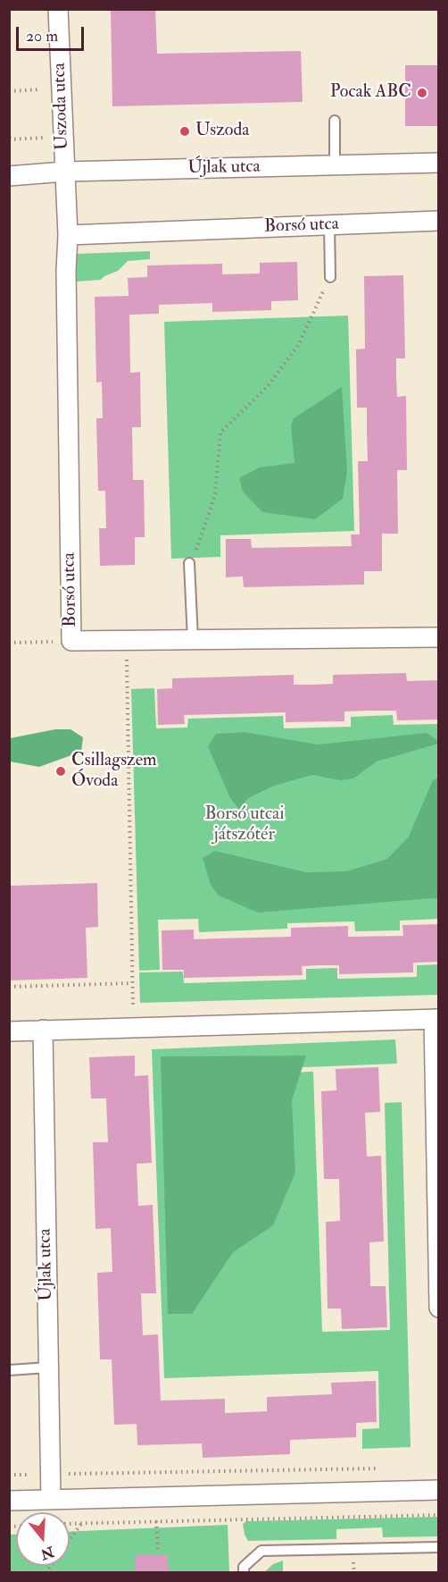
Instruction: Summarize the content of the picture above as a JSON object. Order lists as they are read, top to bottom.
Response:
{
  "streets": {
    "street": ["Uszoda utca", "Újlak utca", "Borsó utca"]
  },
  "crossings": [
    ["Uszoda utca", "Újlak utca"],
    ["Uszoda utca", "Borsó utca"],
    ["Újlak utca", "Borsó utca"]
  ],
  "parks": ["Borsó utcai játszótér"],
  "places": ["Pocak ABC", "Uszoda", "Csillagszem Óvoda"],
  "scale_bar": "20 m",
  "north": "bottom"
}
